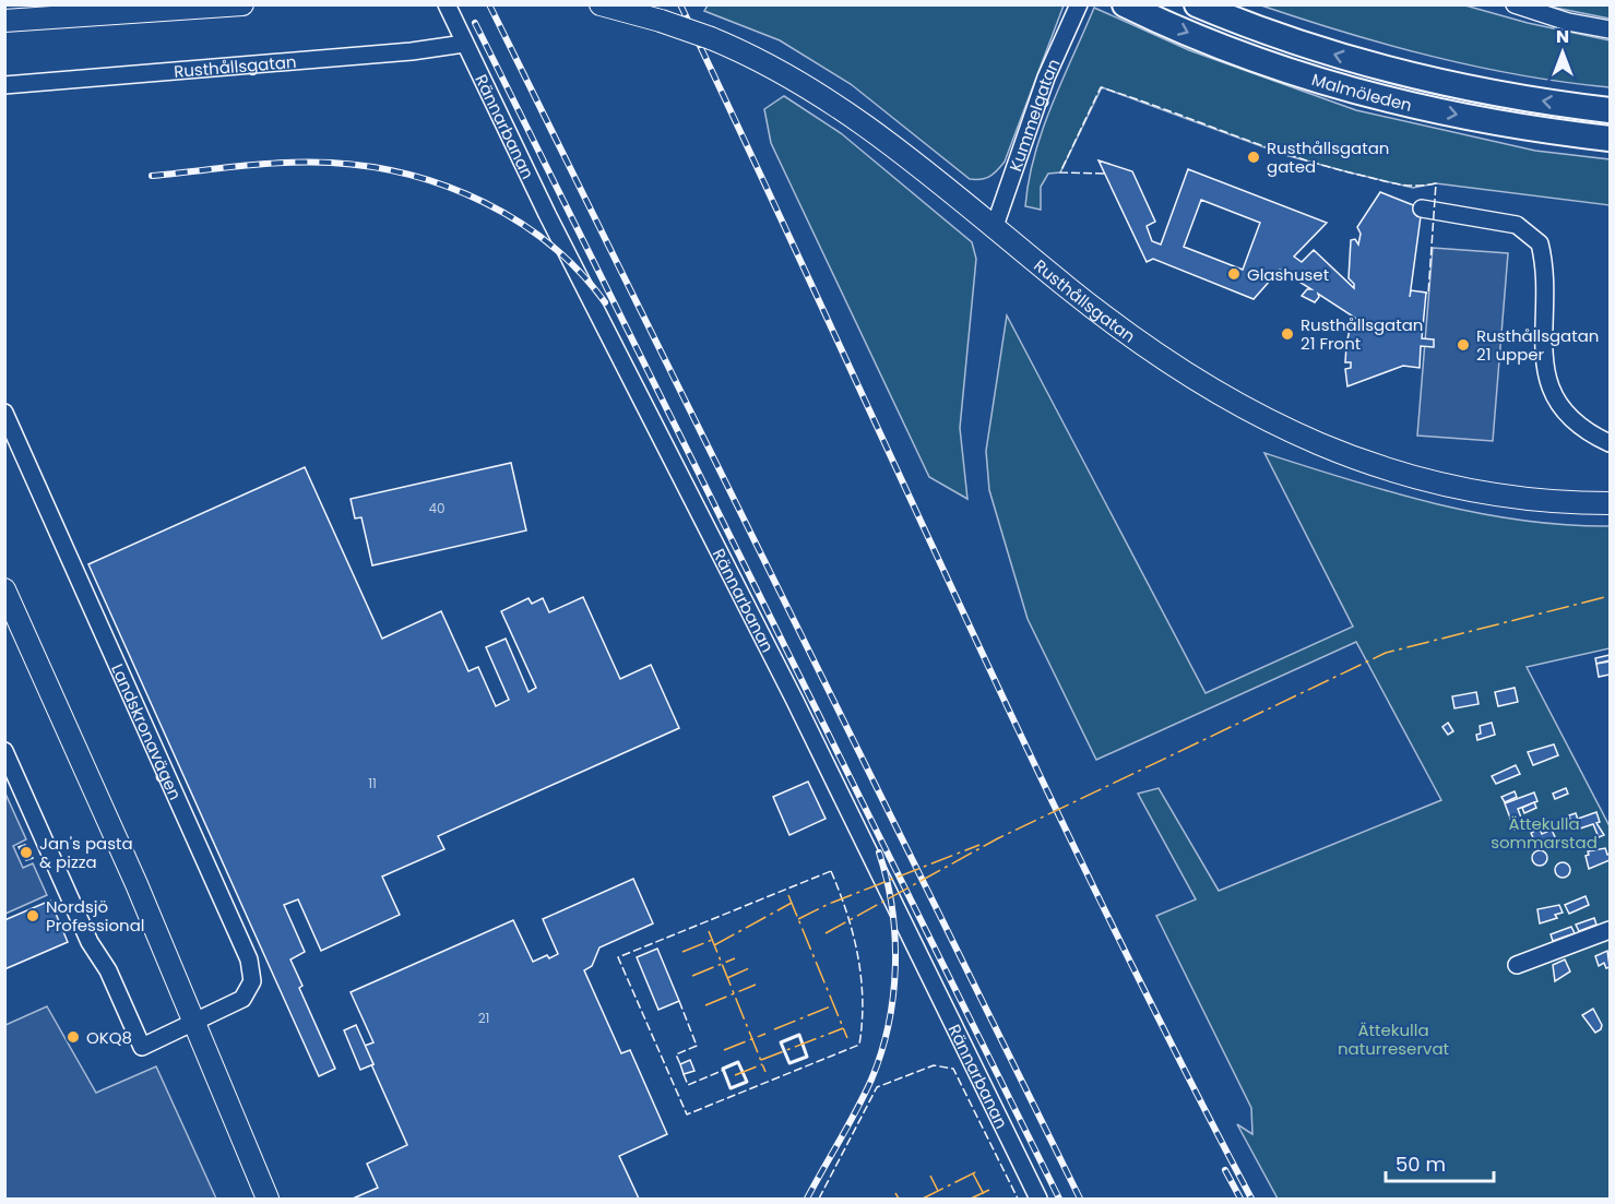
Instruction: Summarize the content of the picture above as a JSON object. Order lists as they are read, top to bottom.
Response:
{
  "streets": {
    "highway": ["Malmöleden"],
    "main road": ["Rusthållsgatan"],
    "street": ["Kummelgatan", "Rännarbanan", "Landskronavägen"]
  },
  "crossings": [
    ["Rusthållsgatan", "Kummelgatan"],
    ["Rusthållsgatan", "Rännarbanan"]
  ],
  "parks": ["Ättekulla sommarstad", "Ättekulla naturreservat"],
  "places": [
    "Rusthållsgatan gated",
    "Glashuset",
    "Rusthållsgatan 21 Front",
    "Rusthållsgatan 21 upper",
    "Jan's pasta & pizza",
    "Nordsjö Professional",
    "OKQ8"
  ],
  "house_numbers": ["40", "11", "21"],
  "scale_bar": "50 m",
  "north": "top"
}
